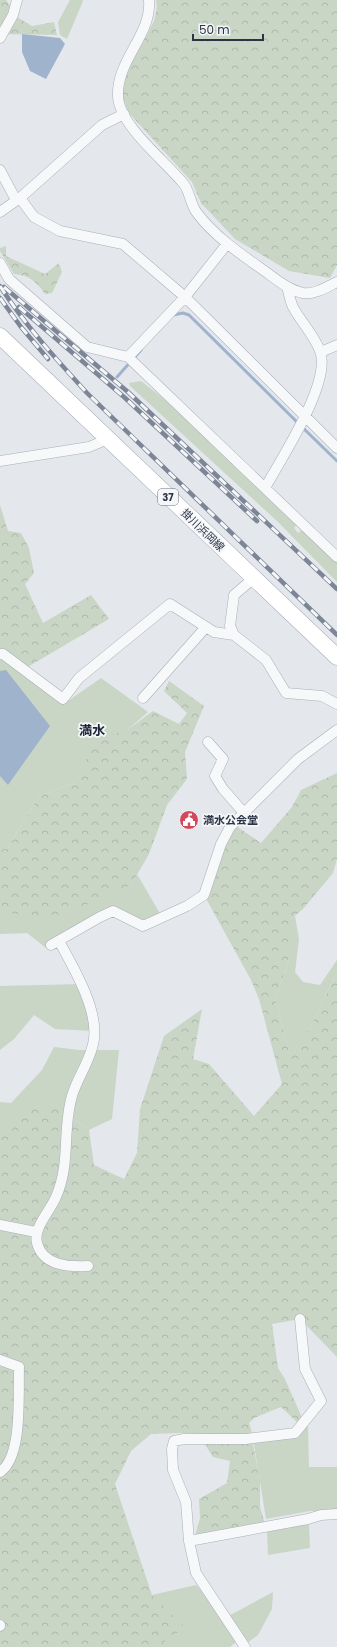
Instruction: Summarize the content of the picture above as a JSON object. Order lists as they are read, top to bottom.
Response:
{
  "streets": {
    "main road": ["37", "掛川浜岡線"]
  },
  "districts": ["満水"],
  "places": {
    "public building": ["満水公会堂"]
  },
  "scale_bar": "50 m"
}
